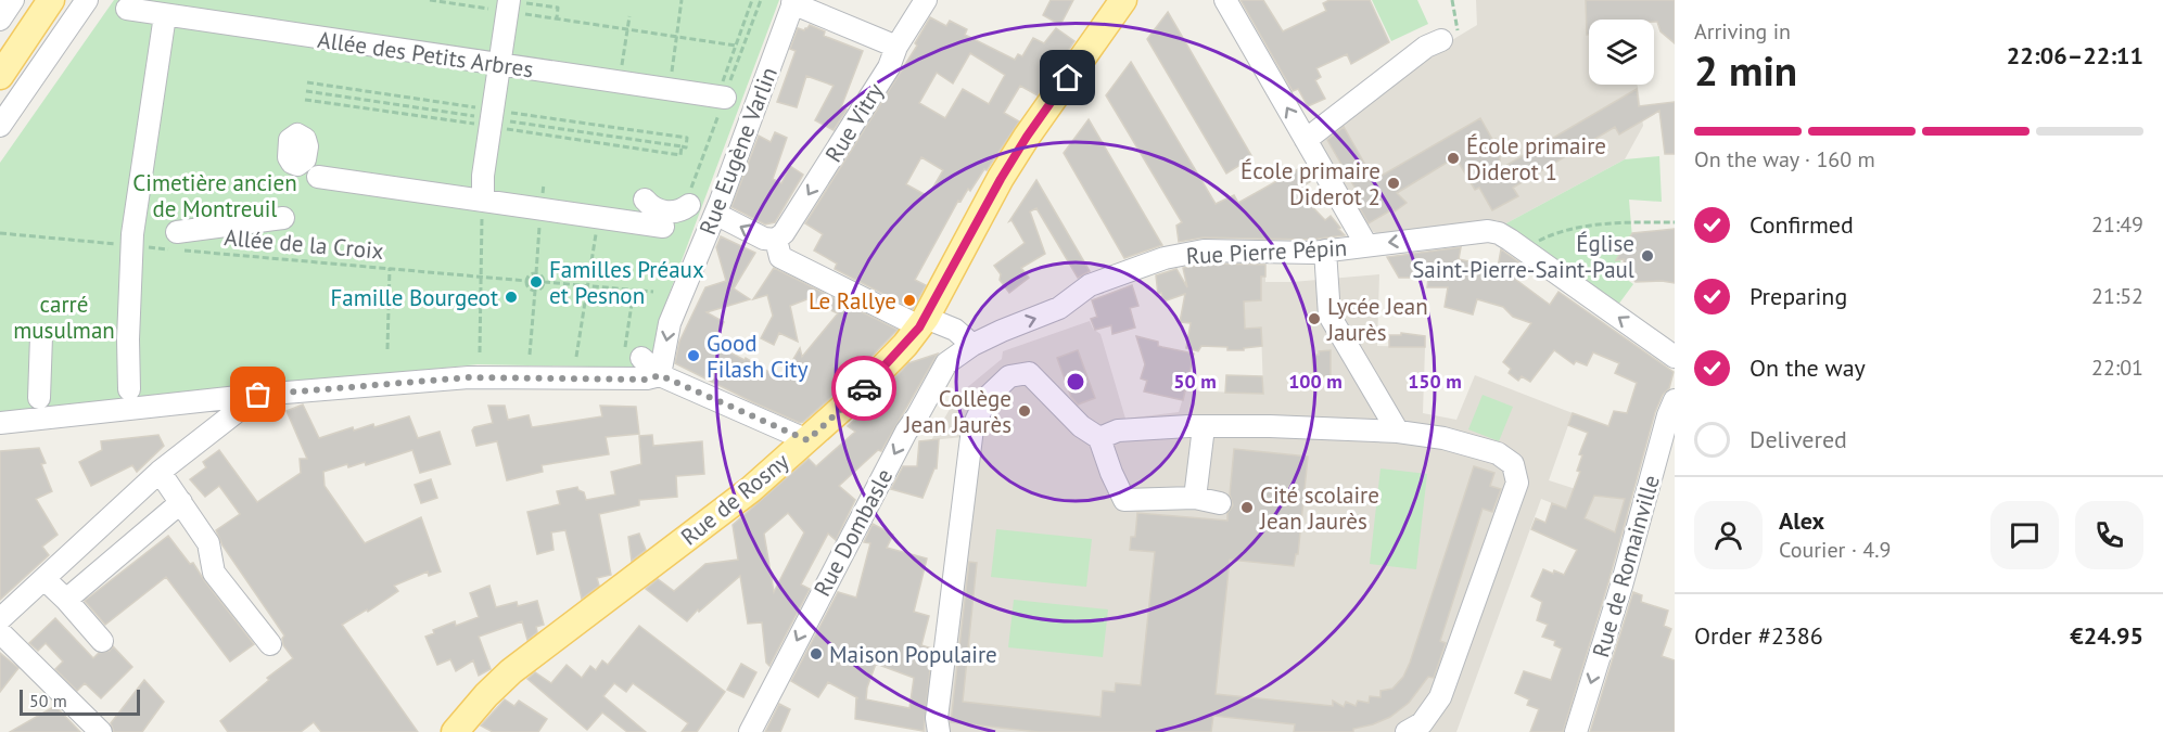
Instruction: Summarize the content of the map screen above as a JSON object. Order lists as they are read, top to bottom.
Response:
{
  "streets": {
    "main road": ["Rue de Rosny"],
    "street": [
      "Allée des Petits Arbres",
      "Rue Vitry",
      "Rue Eugène Varlin",
      "Rue Pierre Pépin",
      "Rue Dombasle",
      "Rue de Romainville"
    ],
    "path": ["Allée de la Croix"]
  },
  "crossings": [
    ["Rue Pierre Pépin", "Rue Dombasle"]
  ],
  "one_way": [
    "Rue Vitry",
    "Rue Eugène Varlin",
    "Rue Dombasle",
    "Rue de Romainville"
  ],
  "parks": ["Cimetière ancien de Montreuil", "carré musulman"],
  "places": [
    "École primaire Diderot 1",
    "École primaire Diderot 2",
    "Église Saint-Pierre-Saint-Paul",
    "Familles Préaux et Pesnon",
    "Famille Bourgeot",
    "Le Rallye",
    "Lycée Jean Jaurès",
    "Good Filash City",
    "Collège Jean Jaurès",
    "Cité scolaire Jean Jaurès",
    "Maison Populaire"
  ],
  "scale_bar": "50 m",
  "page": {
    "heading": ["2 min", "Arriving in", "22:06–22:11"],
    "panel": [
      "Alex",
      "Courier · 4.9",
      "Order #2386",
      "€24.95"
    ],
    "bar": "On the way · 160 m",
    "list": [
      ["Confirmed", "21:49"],
      ["Preparing", "21:52"],
      ["On the way", "22:01"],
      "Delivered"
    ],
    "scale": "50 m"
  },
  "rings": ["50 m", "100 m", "150 m"]
}
